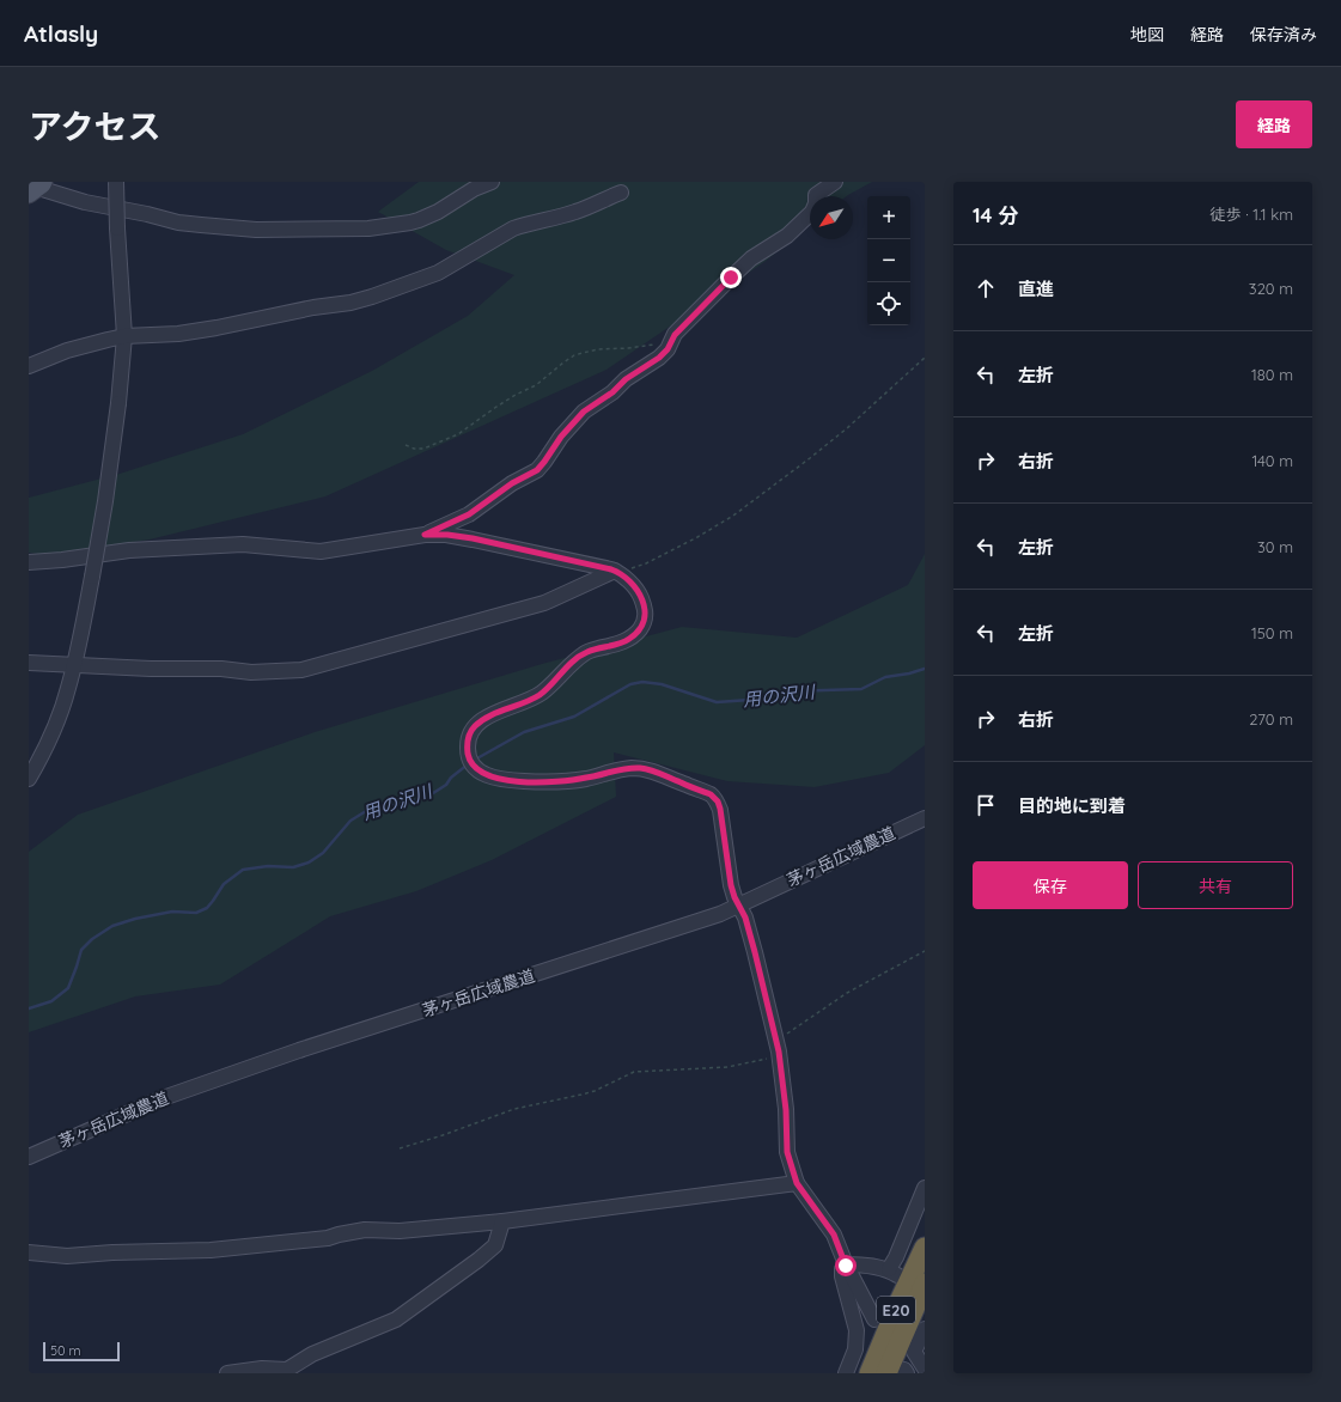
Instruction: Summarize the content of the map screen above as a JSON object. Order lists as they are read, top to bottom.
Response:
{
  "streets": {
    "highway": ["E20"],
    "street": ["茅ヶ岳広域農道"]
  },
  "water": ["用の沢川"],
  "scale_bar": "50 m",
  "north": "bottom left",
  "page": {
    "header": "Atlasly",
    "nav": ["地図", "経路", "保存済み"],
    "title": "アクセス",
    "buttons": [
      "経路",
      ["保存", "共有"]
    ],
    "heading": ["14 分", "徒歩 · 1.1 km"],
    "map_buttons": ["+", "−"],
    "list": [
      ["直進", "320 m"],
      ["左折", "180 m"],
      ["右折", "140 m"],
      ["左折", "30 m"],
      ["左折", "150 m"],
      ["右折", "270 m"],
      "目的地に到着"
    ],
    "scale": "50 m"
  }
}
